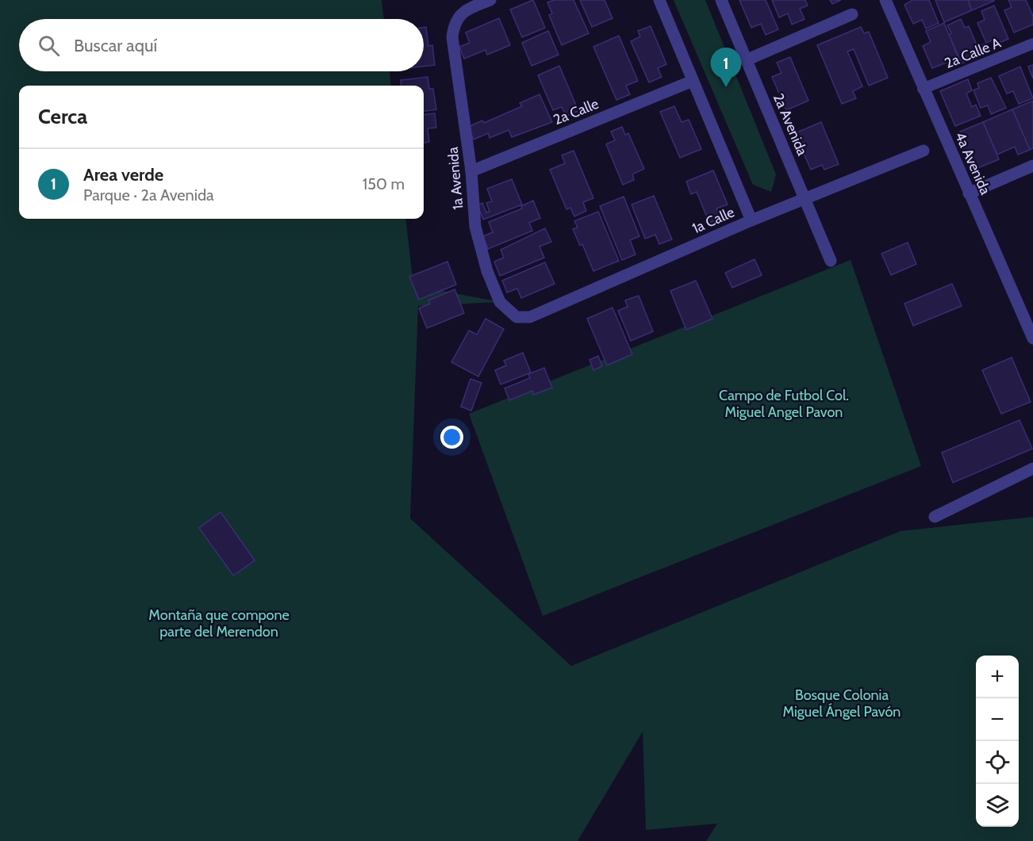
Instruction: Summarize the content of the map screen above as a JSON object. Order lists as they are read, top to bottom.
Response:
{
  "streets": {
    "street": [
      "2a Calle",
      "2a Avenida",
      "4a Avenida",
      "1a Avenida",
      "1a Calle"
    ],
    "lane": ["2a Calle A"]
  },
  "crossings": [
    ["2a Calle A", "4a Avenida"],
    ["2a Calle", "1a Avenida"],
    ["2a Avenida", "1a Calle"],
    ["1a Avenida", "1a Calle"]
  ],
  "parks": ["Campo de Futbol Col. Miguel Angel Pavon", "Montaña que compone parte del Merendon", "Bosque Colonia Miguel Ángel Pavón"],
  "page": {
    "search": "Buscar aquí",
    "pins": "1",
    "heading": "Cerca",
    "list": [
      {
        "mark": "1",
        "name": "Area verde",
        "note": "Parque · 2a Avenida",
        "value": "150 m"
      }
    ],
    "map_buttons": ["+", "−"]
  }
}
